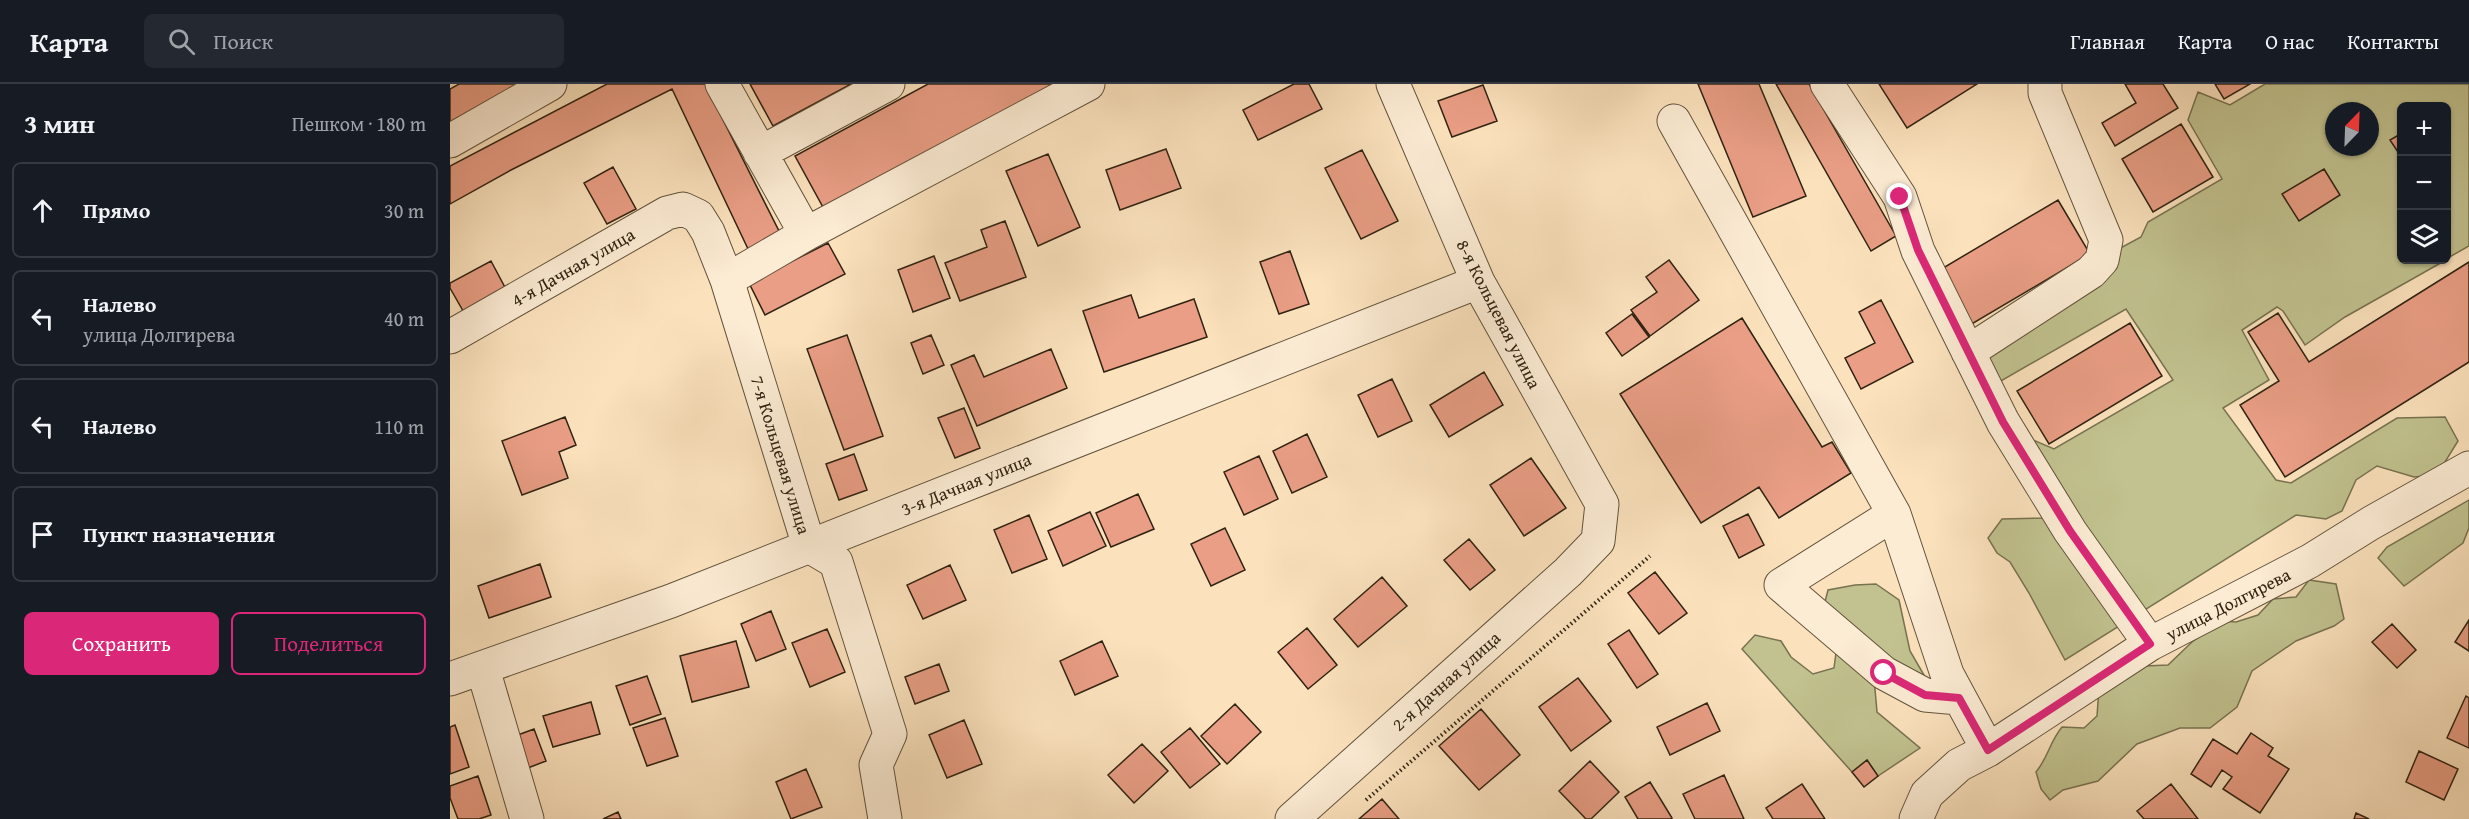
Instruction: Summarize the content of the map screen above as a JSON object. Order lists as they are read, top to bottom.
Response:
{
  "streets": {
    "street": [
      "4-я Дачная улица",
      "8-я Кольцевая улица",
      "7-я Кольцевая улица",
      "3-я Дачная улица",
      "улица Долгирева",
      "2-я Дачная улица"
    ]
  },
  "crossings": [
    ["4-я Дачная улица", "7-я Кольцевая улица"],
    ["8-я Кольцевая улица", "3-я Дачная улица"],
    ["8-я Кольцевая улица", "2-я Дачная улица"],
    ["7-я Кольцевая улица", "3-я Дачная улица"]
  ],
  "north": "top right",
  "page": {
    "header": "Карта",
    "search": "Поиск",
    "nav": [
      "Главная",
      "Карта",
      "О нас",
      "Контакты"
    ],
    "heading": ["3 мин", "Пешком · 180 m"],
    "map_buttons": ["+", "−"],
    "list": [
      ["Прямо", "30 m"],
      ["Налево", "улица Долгирева", "40 m"],
      ["Налево", "110 m"],
      "Пункт назначения"
    ],
    "buttons": ["Сохранить", "Поделиться"]
  }
}
